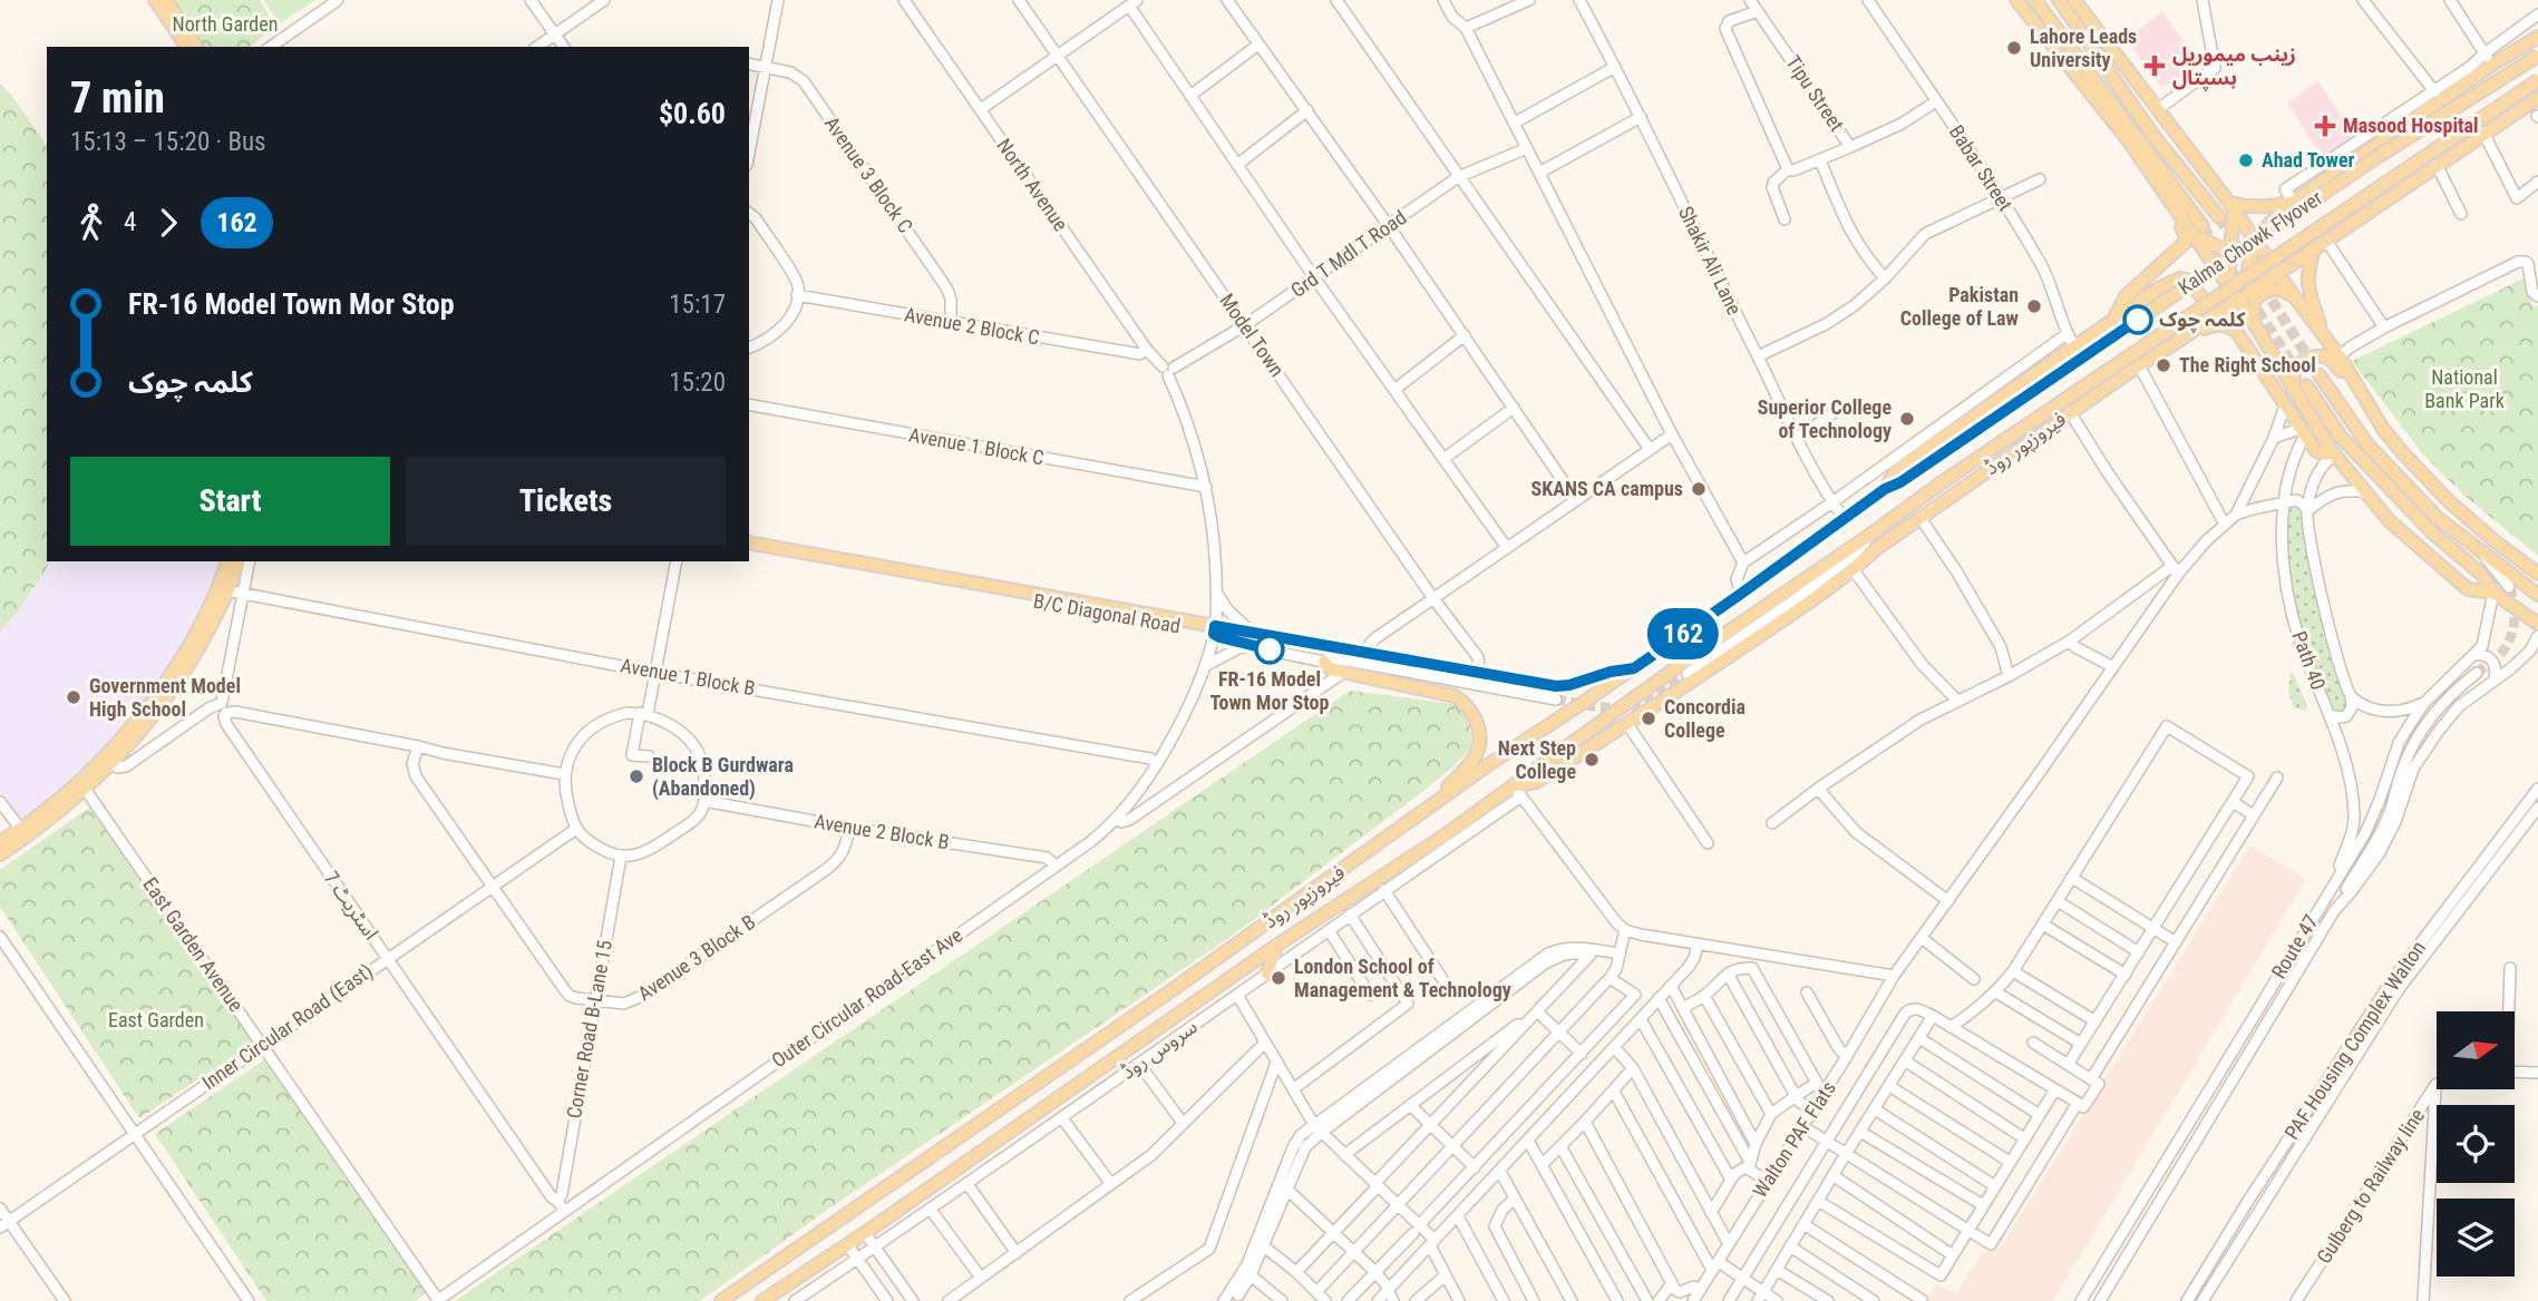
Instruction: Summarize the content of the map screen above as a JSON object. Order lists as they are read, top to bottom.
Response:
{
  "streets": {
    "main road": ["Kalma Chowk Flyover", "فیروزپور روڈ", "B/C Diagonal Road"],
    "street": [
      "Tipu Street",
      "Babar Street",
      "Avenue 3 Block C",
      "North Avenue",
      "Grd T Mdl T Road",
      "Shakir Ali Lane",
      "Avenue 2 Block C",
      "Model Town",
      "Avenue 1 Block C",
      "Path 40",
      "Avenue 1 Block B",
      "Avenue 2 Block B",
      "اسٹریٹ 7",
      "East Garden Avenue",
      "Route 47",
      "Avenue 3 Block B",
      "Outer Circular Road-East Ave",
      "Inner Circular Road (East)",
      "Corner Road B-Lane 15",
      "PAF Housing Complex Walton",
      "سروس روڈ",
      "Walton PAF Flats",
      "Gulberg to Railway line"
    ]
  },
  "crossings": [
    ["Tipu Street", "Babar Street"],
    ["Babar Street", "فیروزپور روڈ"],
    ["Avenue 3 Block C", "Avenue 2 Block C"],
    ["North Avenue", "Grd T Mdl T Road"],
    ["North Avenue", "Avenue 2 Block C"],
    ["North Avenue", "Outer Circular Road-East Ave"],
    ["Kalma Chowk Flyover", "فیروزپور روڈ"],
    ["Grd T Mdl T Road", "Model Town"],
    ["Grd T Mdl T Road", "Outer Circular Road-East Ave"],
    ["Shakir Ali Lane", "فیروزپور روڈ"],
    ["فیروزپور روڈ", "سروس روڈ"],
    ["Avenue 1 Block C", "Outer Circular Road-East Ave"],
    ["B/C Diagonal Road", "Outer Circular Road-East Ave"],
    ["Path 40", "Route 47"],
    ["Avenue 1 Block B", "Outer Circular Road-East Ave"],
    ["Avenue 2 Block B", "Avenue 3 Block B"],
    ["Avenue 2 Block B", "Outer Circular Road-East Ave"],
    ["Avenue 2 Block B", "Inner Circular Road (East)"],
    ["Avenue 2 Block B", "Corner Road B-Lane 15"],
    ["اسٹریٹ 7", "Outer Circular Road-East Ave"],
    ["اسٹریٹ 7", "Inner Circular Road (East)"],
    ["اسٹریٹ 7", "Corner Road B-Lane 15"],
    ["East Garden Avenue", "Outer Circular Road-East Ave"],
    ["East Garden Avenue", "Inner Circular Road (East)"],
    ["Avenue 3 Block B", "Inner Circular Road (East)"],
    ["Avenue 3 Block B", "Corner Road B-Lane 15"],
    ["Outer Circular Road-East Ave", "Corner Road B-Lane 15"],
    ["Inner Circular Road (East)", "Corner Road B-Lane 15"]
  ],
  "parks": ["North Garden", "National Bank Park", "East Garden"],
  "places": {
    "other": [
      "Lahore Leads University",
      "Ahad Tower",
      "Pakistan College of Law",
      "کلمہ چوک",
      "The Right School",
      "Superior College of Technology",
      "SKANS CA campus",
      "FR-16 Model Town Mor Stop",
      "Government Model High School",
      "Concordia College",
      "Next Step College",
      "Block B Gurdwara (Abandoned)",
      "London School of Management & Technology"
    ],
    "health": ["زینب میموریل ہسپتال", "Masood Hospital"]
  },
  "lines": ["bus line 162"],
  "north": "right",
  "page": {
    "on_map": "162",
    "heading": ["7 min", "15:13 – 15:20 · Bus", "$0.60"],
    "legs": ["4", "162"],
    "list": [
      {
        "name": "FR-16 Model Town Mor Stop",
        "value": "15:17"
      },
      {
        "name": "کلمہ چوک",
        "value": "15:20"
      }
    ],
    "buttons": ["Start", "Tickets"]
  }
}
